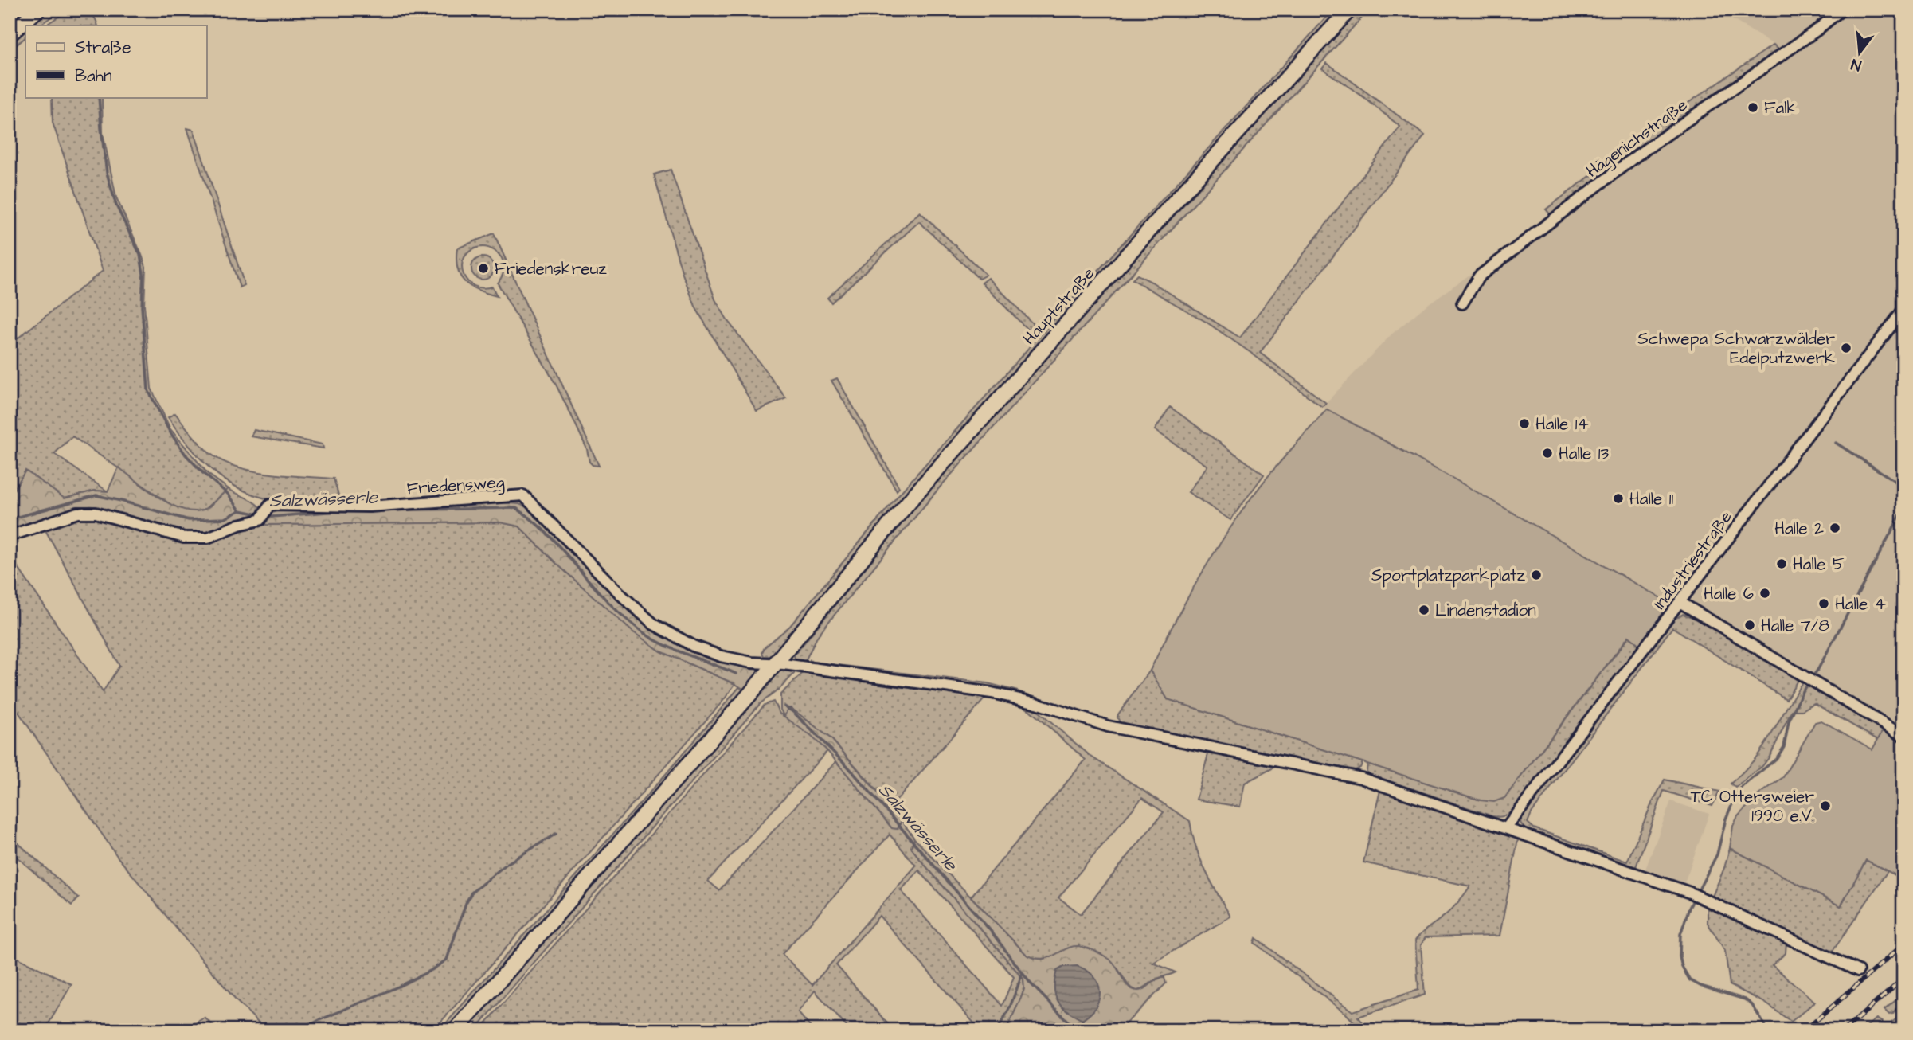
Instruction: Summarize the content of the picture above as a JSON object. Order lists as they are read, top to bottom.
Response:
{
  "streets": {
    "street": [
      "Hägenichstraße",
      "Hauptstraße",
      "Friedensweg",
      "Industriestraße"
    ]
  },
  "crossings": [
    ["Hauptstraße", "Friedensweg"],
    ["Friedensweg", "Industriestraße"]
  ],
  "water": ["Salzwässerle"],
  "places": [
    "Falk",
    "Friedenskreuz",
    "Schwepa Schwarzwälder Edelputzwerk",
    "Halle 14",
    "Halle 13",
    "Halle 11",
    "Halle 2",
    "Halle 5",
    "Sportplatzparkplatz",
    "Halle 6",
    "Halle 4",
    "Lindenstadion",
    "Halle 7/8",
    "TC Ottersweier 1990 e.V."
  ],
  "legend": ["Straße", "Bahn"],
  "north": "bottom"
}
